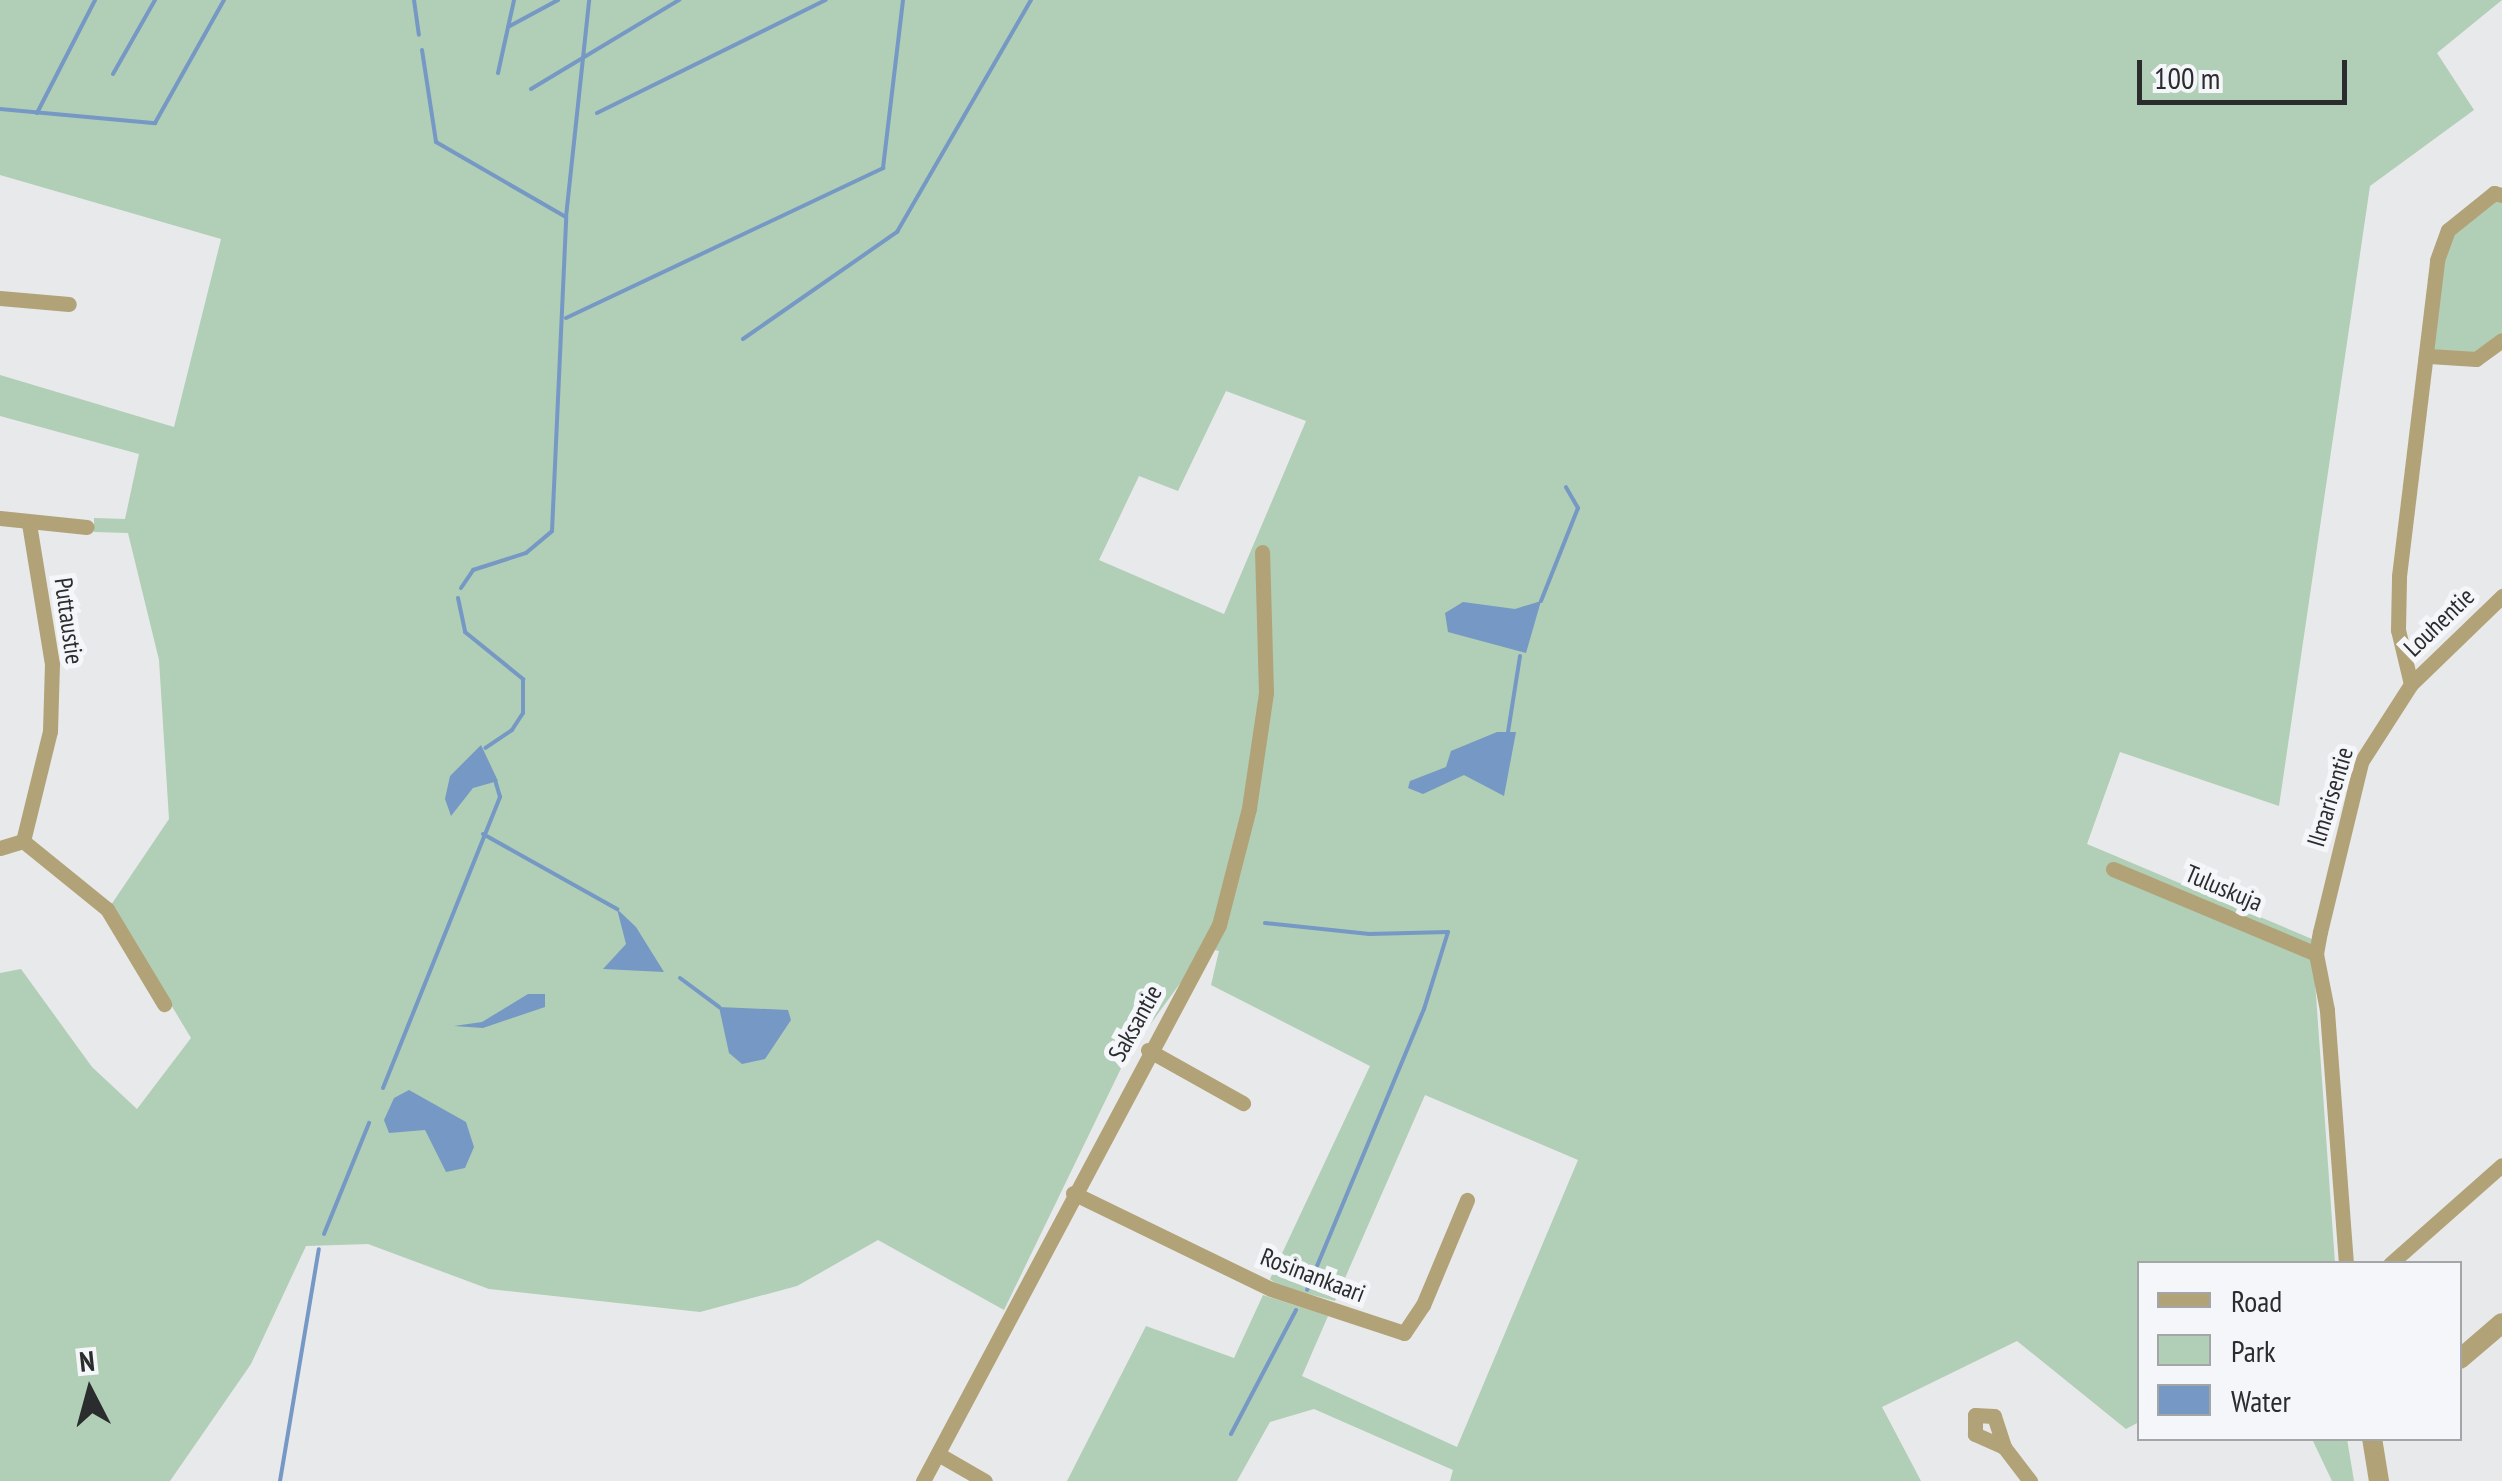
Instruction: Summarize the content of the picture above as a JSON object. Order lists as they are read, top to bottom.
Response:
{
  "streets": {
    "street": [
      "Puttaustie",
      "Louhentie",
      "Ilmarisentie",
      "Tuluskuja",
      "Saksantie",
      "Rosinankaari"
    ]
  },
  "crossings": [
    ["Louhentie", "Ilmarisentie"],
    ["Ilmarisentie", "Tuluskuja"],
    ["Saksantie", "Rosinankaari"]
  ],
  "legend": ["Road", "Park", "Water"],
  "scale_bar": "100 m",
  "north": "top"
}
